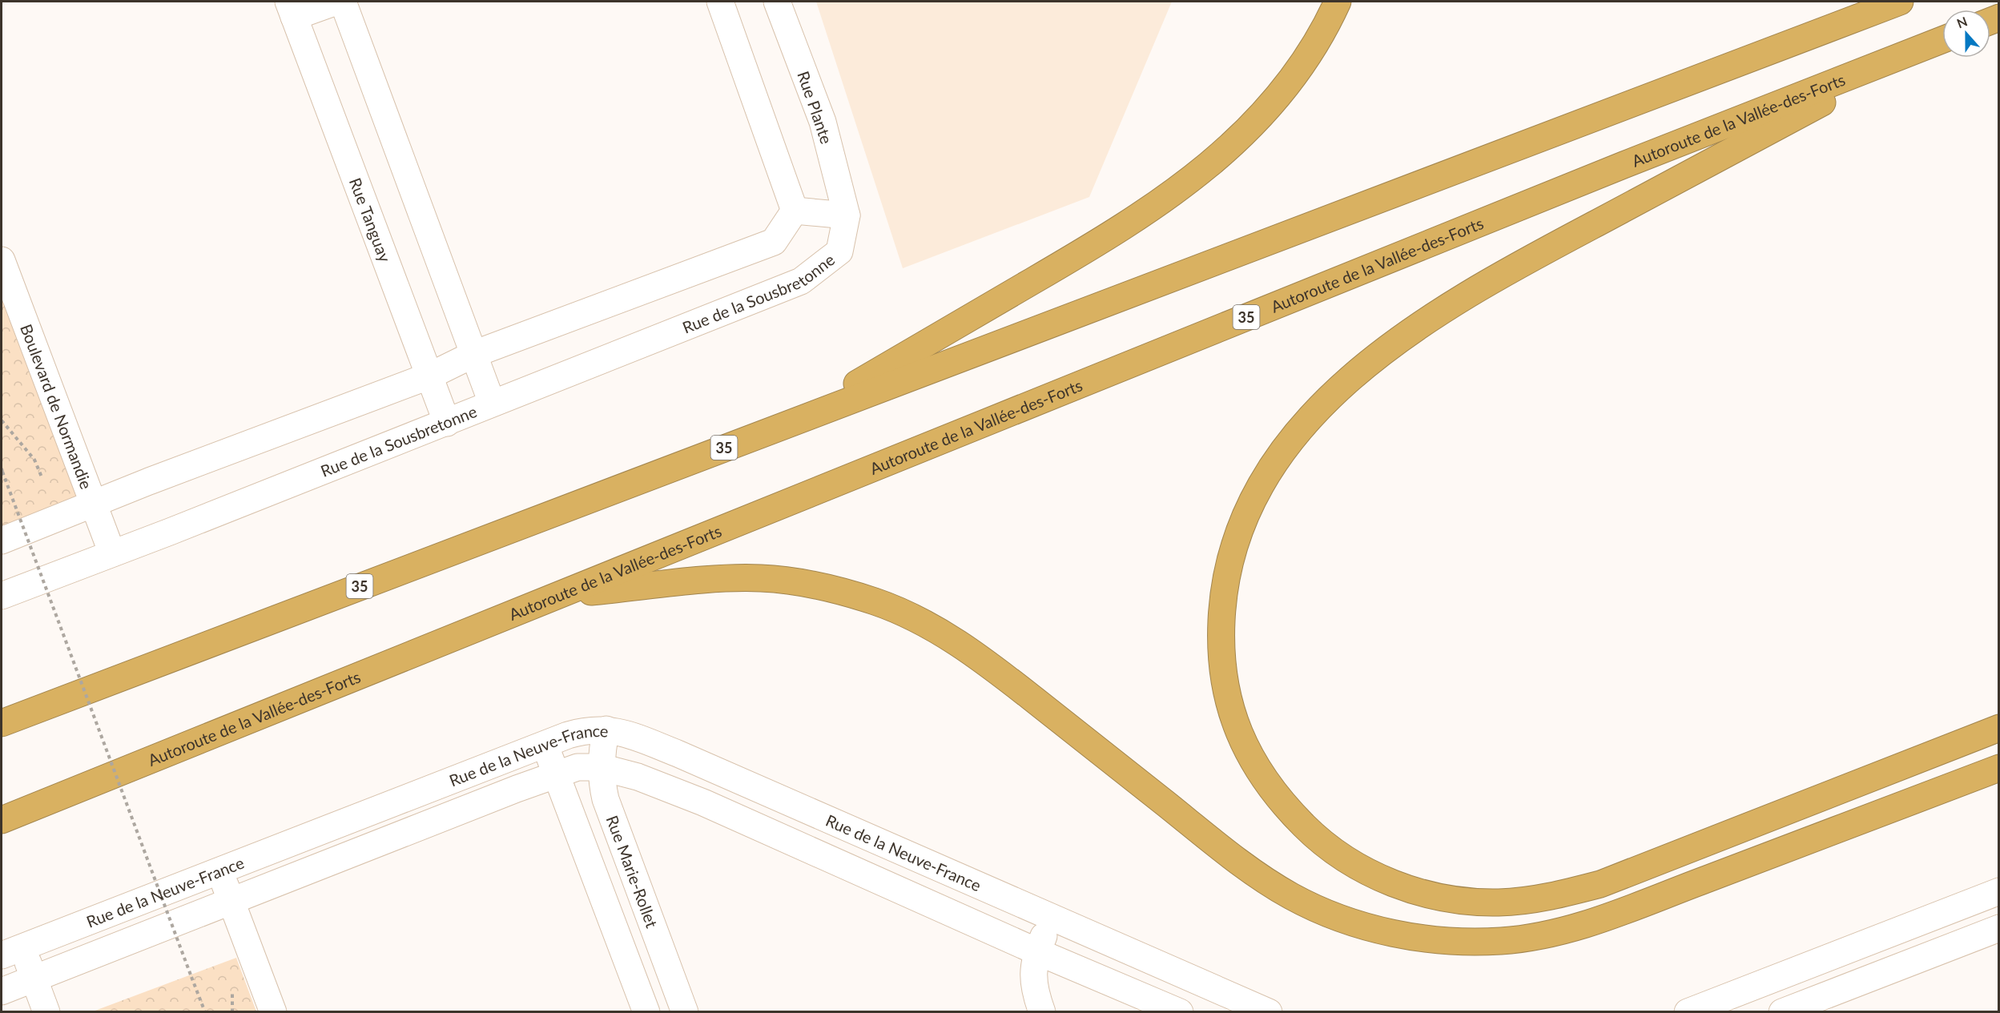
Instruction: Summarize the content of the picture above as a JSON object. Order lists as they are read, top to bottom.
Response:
{
  "streets": {
    "highway": ["Autoroute de la Vallée-des-Forts", "35"],
    "street": [
      "Rue Plante",
      "Rue Tanguay",
      "Rue de la Sousbretonne",
      "Boulevard de Normandie",
      "Rue de la Neuve-France",
      "Rue Marie-Rollet"
    ]
  },
  "crossings": [
    ["Rue Plante", "Rue de la Sousbretonne"],
    ["Rue Tanguay", "Rue de la Sousbretonne"],
    ["Rue de la Sousbretonne", "Boulevard de Normandie"],
    ["Rue de la Neuve-France", "Rue Marie-Rollet"]
  ],
  "north": "top"
}
